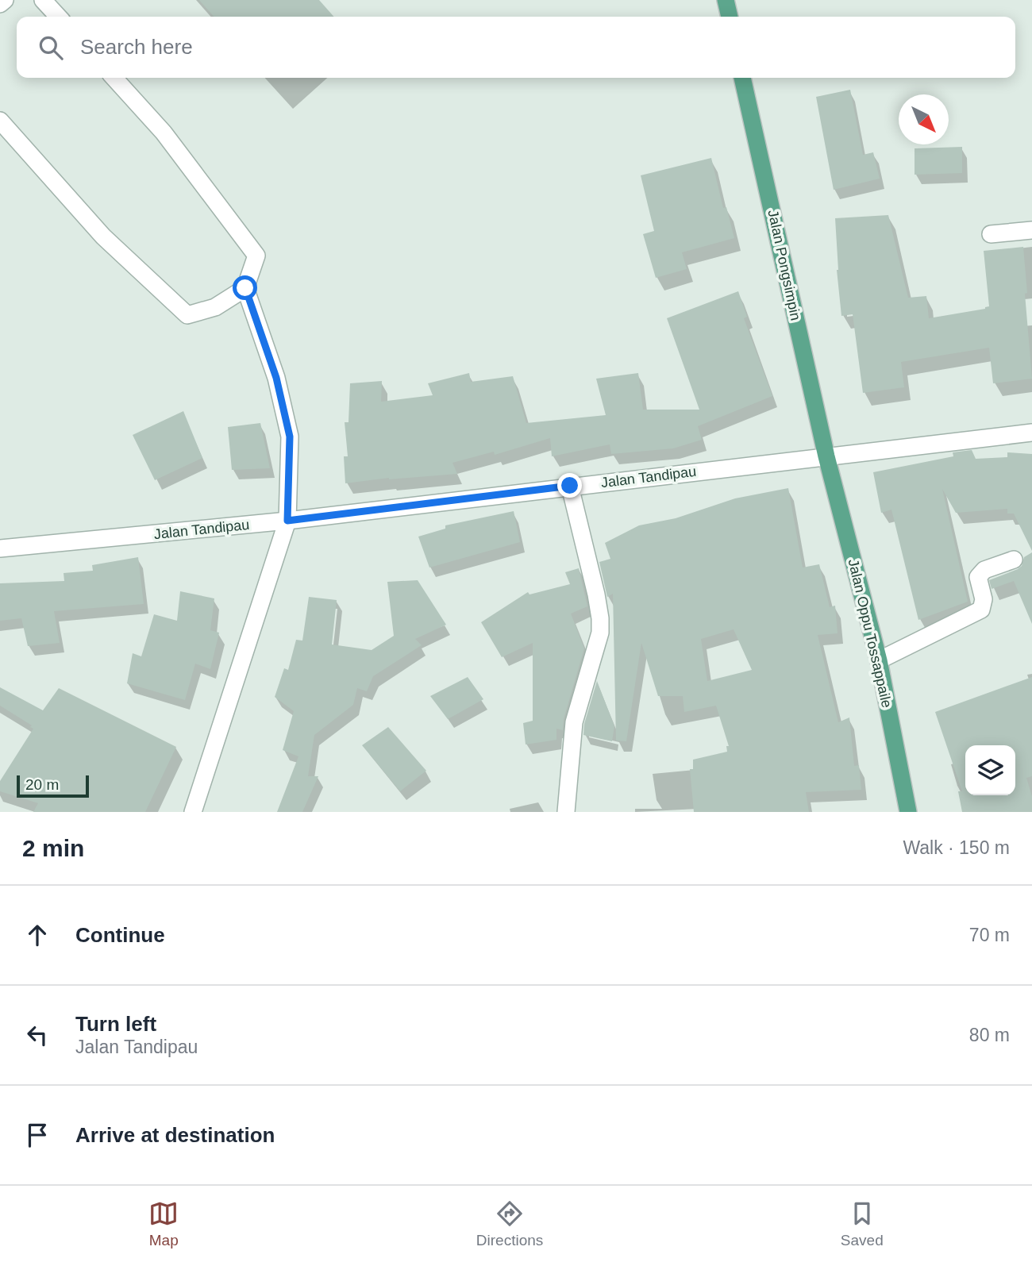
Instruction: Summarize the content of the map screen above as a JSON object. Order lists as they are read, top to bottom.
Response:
{
  "streets": {
    "main road": ["Jalan Pongsimpin", "Jalan Oppu Tossappaile"],
    "street": ["Jalan Tandipau"]
  },
  "crossings": [
    ["Jalan Pongsimpin", "Jalan Tandipau"],
    ["Jalan Pongsimpin", "Jalan Oppu Tossappaile"],
    ["Jalan Tandipau", "Jalan Oppu Tossappaile"]
  ],
  "scale_bar": "20 m",
  "north": "bottom right",
  "page": {
    "search": "Search here",
    "scale": "20 m",
    "heading": ["2 min", "Walk · 150 m"],
    "list": [
      ["Continue", "70 m"],
      ["Turn left", "Jalan Tandipau", "80 m"],
      "Arrive at destination"
    ],
    "nav": ["Map", "Directions", "Saved"]
  }
}
